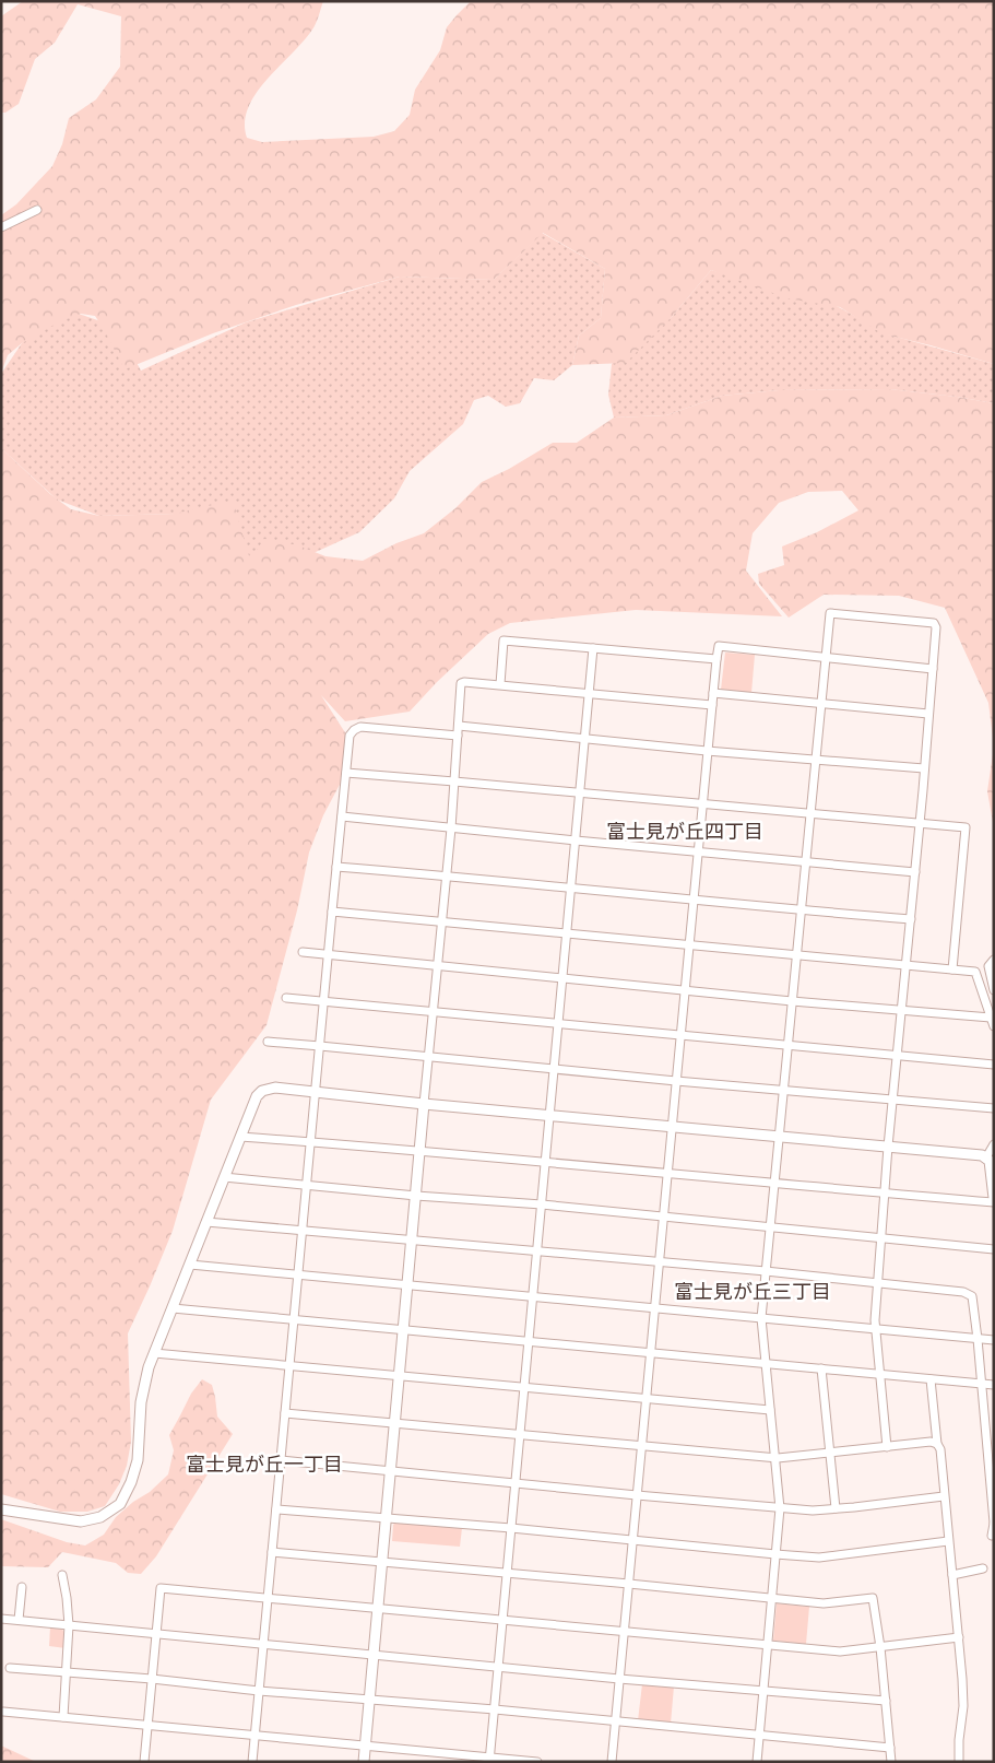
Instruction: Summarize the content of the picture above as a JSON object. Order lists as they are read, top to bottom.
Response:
{
  "districts": ["富士見が丘四丁目", "富士見が丘三丁目", "富士見が丘一丁目"]
}
